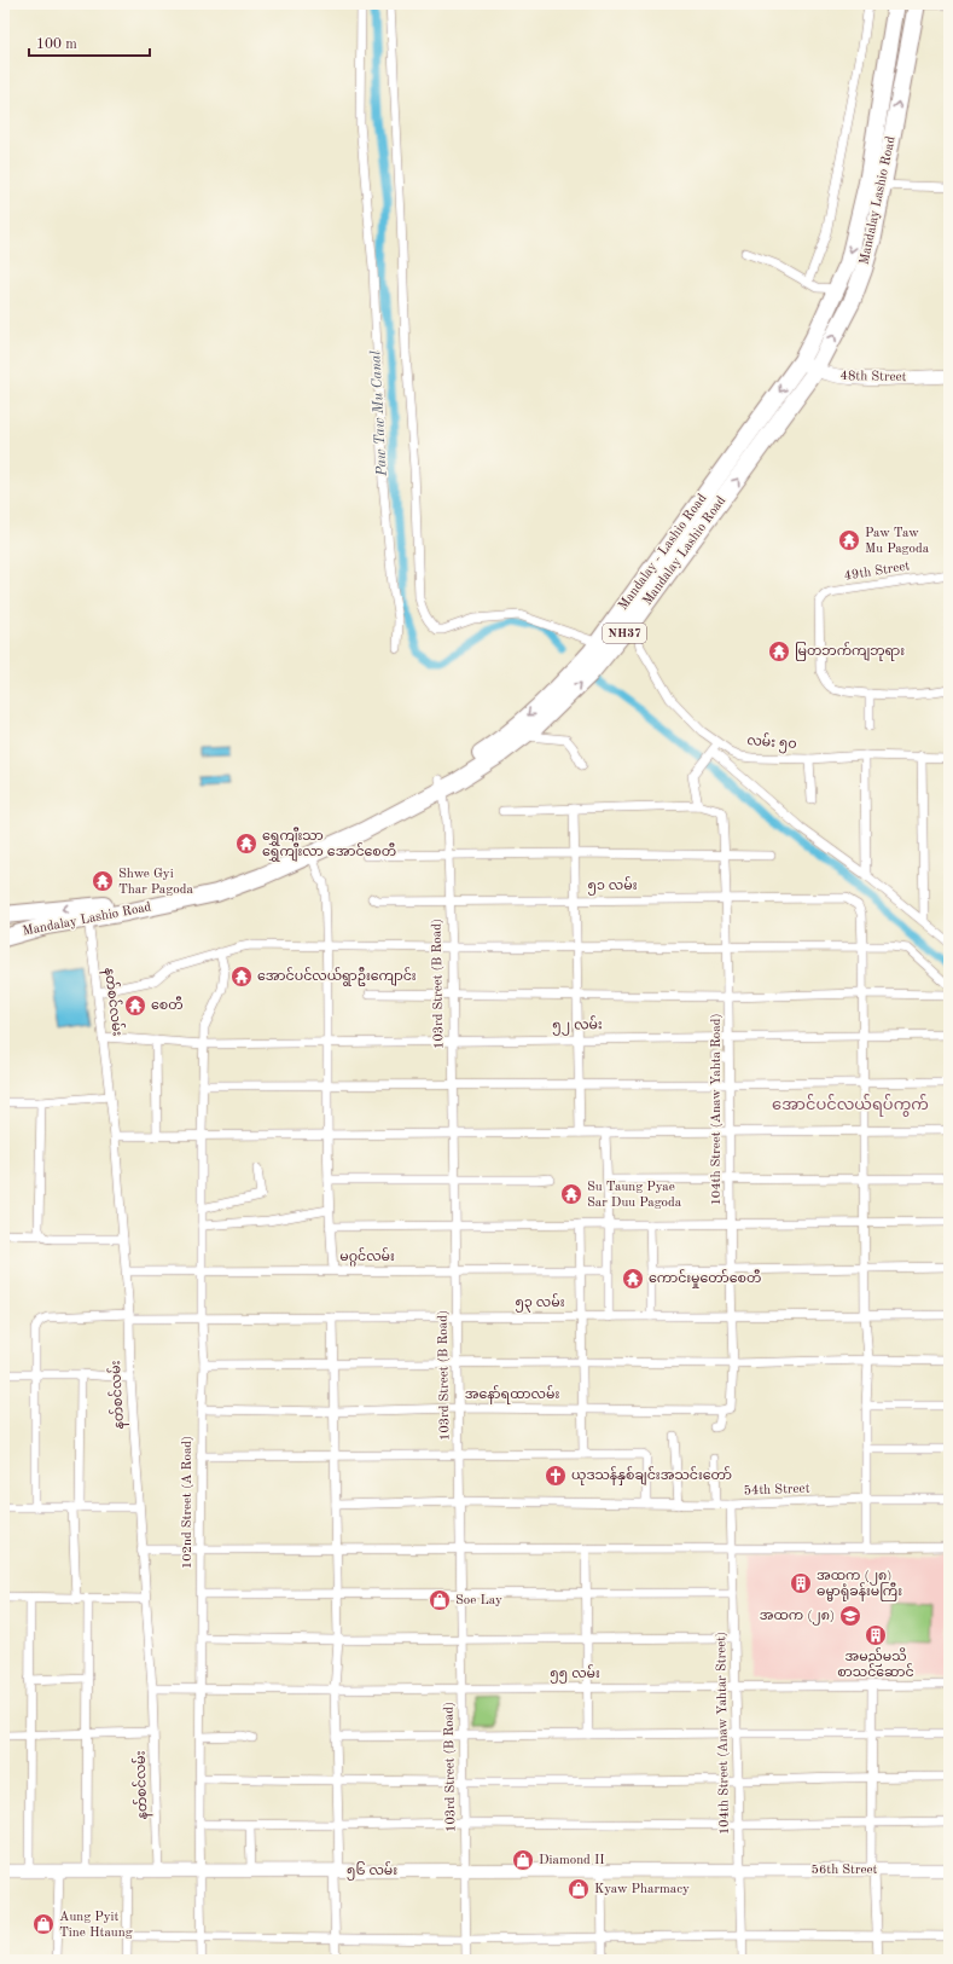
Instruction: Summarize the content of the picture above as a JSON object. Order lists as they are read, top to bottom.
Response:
{
  "streets": {
    "highway": ["Mandalay Lashio Road", "Mandalay - Lashio Road", "NH37"],
    "street": [
      "48th Street",
      "49th Street",
      "လမ်း ၅၀",
      "၅၁ လမ်း",
      "103rd Street (B Road)",
      "နတ်စင်လမ်း",
      "၅၂ လမ်း",
      "104th Street (Anaw Yahta Road)",
      "မဂ္ဂင်လမ်း",
      "၅၃ လမ်း",
      "အနော်ရထာလမ်း",
      "54th Street",
      "102nd Street (A Road)",
      "၅၅ လမ်း",
      "104th Street (Anaw Yahtar Street)",
      "56th Street",
      "၅၆ လမ်း"
    ]
  },
  "crossings": [
    ["Mandalay Lashio Road", "48th Street"],
    ["Mandalay Lashio Road", "Mandalay - Lashio Road"],
    ["Mandalay Lashio Road", "လမ်း ၅၀"],
    ["Mandalay Lashio Road", "103rd Street (B Road)"],
    ["Mandalay Lashio Road", "နတ်စင်လမ်း"],
    ["48th Street", "Mandalay - Lashio Road"],
    ["Mandalay - Lashio Road", "103rd Street (B Road)"],
    ["၅၁ လမ်း", "103rd Street (B Road)"],
    ["၅၁ လမ်း", "104th Street (Anaw Yahta Road)"],
    ["103rd Street (B Road)", "၅၂ လမ်း"],
    ["103rd Street (B Road)", "မဂ္ဂင်လမ်း"],
    ["103rd Street (B Road)", "၅၃ လမ်း"],
    ["103rd Street (B Road)", "အနော်ရထာလမ်း"],
    ["103rd Street (B Road)", "54th Street"],
    ["103rd Street (B Road)", "၅၅ လမ်း"],
    ["103rd Street (B Road)", "၅၆ လမ်း"],
    ["နတ်စင်လမ်း", "၅၂ လမ်း"],
    ["နတ်စင်လမ်း", "မဂ္ဂင်လမ်း"],
    ["နတ်စင်လမ်း", "၅၃ လမ်း"],
    ["နတ်စင်လမ်း", "၅၅ လမ်း"],
    ["နတ်စင်လမ်း", "၅၆ လမ်း"],
    ["၅၂ လမ်း", "104th Street (Anaw Yahta Road)"],
    ["၅၂ လမ်း", "102nd Street (A Road)"],
    ["104th Street (Anaw Yahta Road)", "၅၃ လမ်း"],
    ["104th Street (Anaw Yahta Road)", "အနော်ရထာလမ်း"],
    ["မဂ္ဂင်လမ်း", "102nd Street (A Road)"],
    ["၅၃ လမ်း", "102nd Street (A Road)"],
    ["အနော်ရထာလမ်း", "102nd Street (A Road)"],
    ["54th Street", "104th Street (Anaw Yahtar Street)"],
    ["102nd Street (A Road)", "၅၅ လမ်း"],
    ["102nd Street (A Road)", "၅၆ လမ်း"],
    ["၅၅ လမ်း", "104th Street (Anaw Yahtar Street)"],
    ["104th Street (Anaw Yahtar Street)", "56th Street"],
    ["104th Street (Anaw Yahtar Street)", "၅၆ လမ်း"],
    ["56th Street", "၅၆ လမ်း"]
  ],
  "one_way": ["Mandalay Lashio Road", "Mandalay - Lashio Road"],
  "districts": ["အောင်ပင်လယ်ရပ်ကွက်"],
  "water": ["Paw Taw Mu Canal"],
  "places": {
    "temple": [
      "Paw Taw Mu Pagoda",
      "မြတဘက်ကျဘုရား",
      "ရွှေကျီးသာ ရွှေကျီးလာ အောင်စေတီ",
      "Shwe Gyi Thar Pagoda",
      "အောင်ပင်လယ်ရွာဦးကျောင်း",
      "စေတီ",
      "Su Taung Pyae Sar Duu Pagoda",
      "ကောင်းမှုတော်စေတီ"
    ],
    "church": ["ယုဒသန်နှစ်ချင်းအသင်းတော်"],
    "building": ["အထက (၂၈) ဓမ္မာရုံခန်းမကြီး", "အမည်မသိ စာသင်ဆောင်"],
    "shop": [
      "Soe Lay",
      "Diamond II",
      "Kyaw Pharmacy",
      "Aung Pyit Tine Htaung"
    ],
    "school or university": ["အထက (၂၈)"]
  },
  "scale_bar": "100 m"
}
